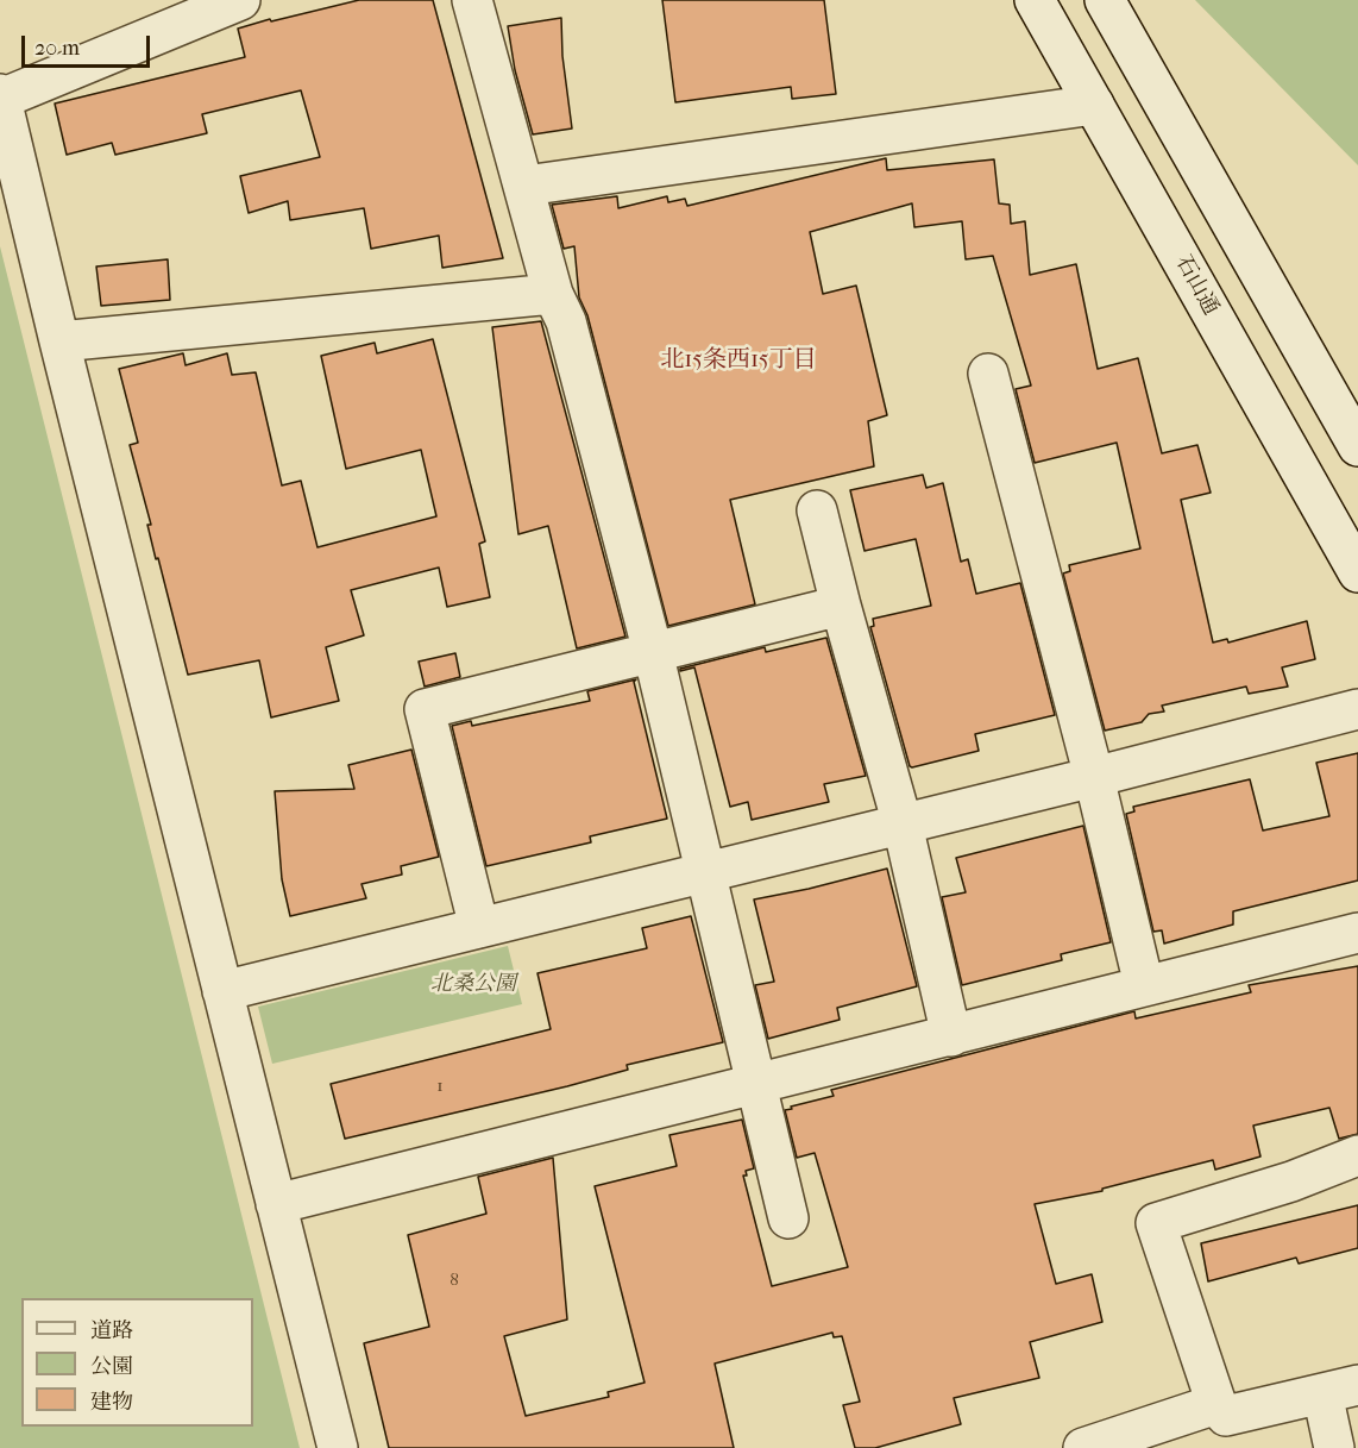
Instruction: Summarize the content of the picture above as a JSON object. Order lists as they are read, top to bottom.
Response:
{
  "streets": {
    "street": ["石山通"]
  },
  "districts": ["北15条西15丁目"],
  "parks": ["北桑公園"],
  "house_numbers": ["1", "8"],
  "legend": ["道路", "公園", "建物"],
  "scale_bar": "20 m"
}
